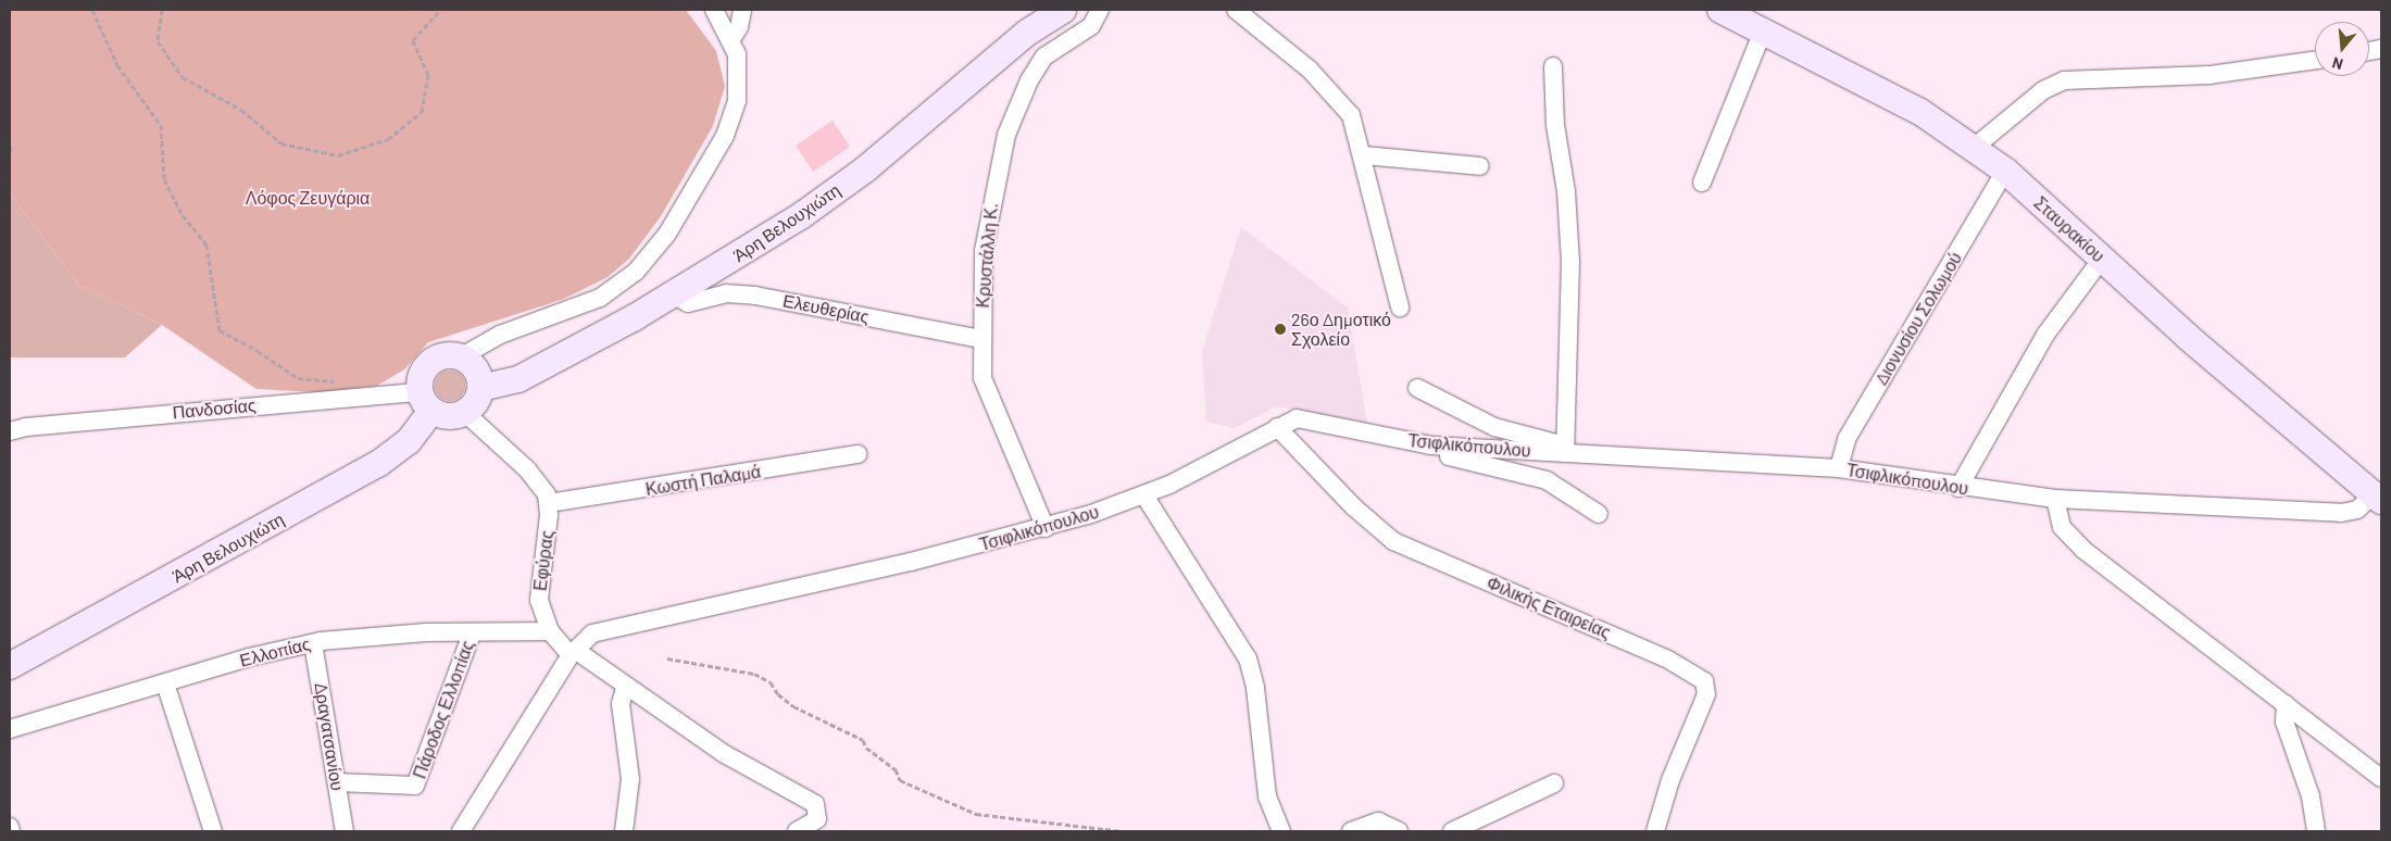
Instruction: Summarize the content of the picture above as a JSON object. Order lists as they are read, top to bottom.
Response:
{
  "streets": {
    "street": [
      "Άρη Βελουχιώτη",
      "Σταυρακίου",
      "Κρυστάλλη Κ.",
      "Ελευθερίας",
      "Διονυσίου Σολωμού",
      "Πανδοσίας",
      "Τσιφλικόπουλου",
      "Κωστή Παλαμά",
      "Εφύρας",
      "Φιλικής Εταιρείας",
      "Ελλοπίας",
      "Πάροδος Ελλοπίας",
      "Δραγατσανίου"
    ]
  },
  "crossings": [
    ["Άρη Βελουχιώτη", "Ελευθερίας"],
    ["Άρη Βελουχιώτη", "Πανδοσίας"],
    ["Σταυρακίου", "Διονυσίου Σολωμού"],
    ["Σταυρακίου", "Τσιφλικόπουλου"],
    ["Κρυστάλλη Κ.", "Ελευθερίας"],
    ["Κρυστάλλη Κ.", "Τσιφλικόπουλου"],
    ["Διονυσίου Σολωμού", "Τσιφλικόπουλου"],
    ["Τσιφλικόπουλου", "Εφύρας"],
    ["Τσιφλικόπουλου", "Φιλικής Εταιρείας"],
    ["Κωστή Παλαμά", "Εφύρας"],
    ["Εφύρας", "Ελλοπίας"],
    ["Ελλοπίας", "Πάροδος Ελλοπίας"],
    ["Ελλοπίας", "Δραγατσανίου"],
    ["Πάροδος Ελλοπίας", "Δραγατσανίου"]
  ],
  "parks": ["Λόφος Ζευγάρια"],
  "places": ["26ο Δημοτικό Σχολείο"],
  "north": "bottom"
}
